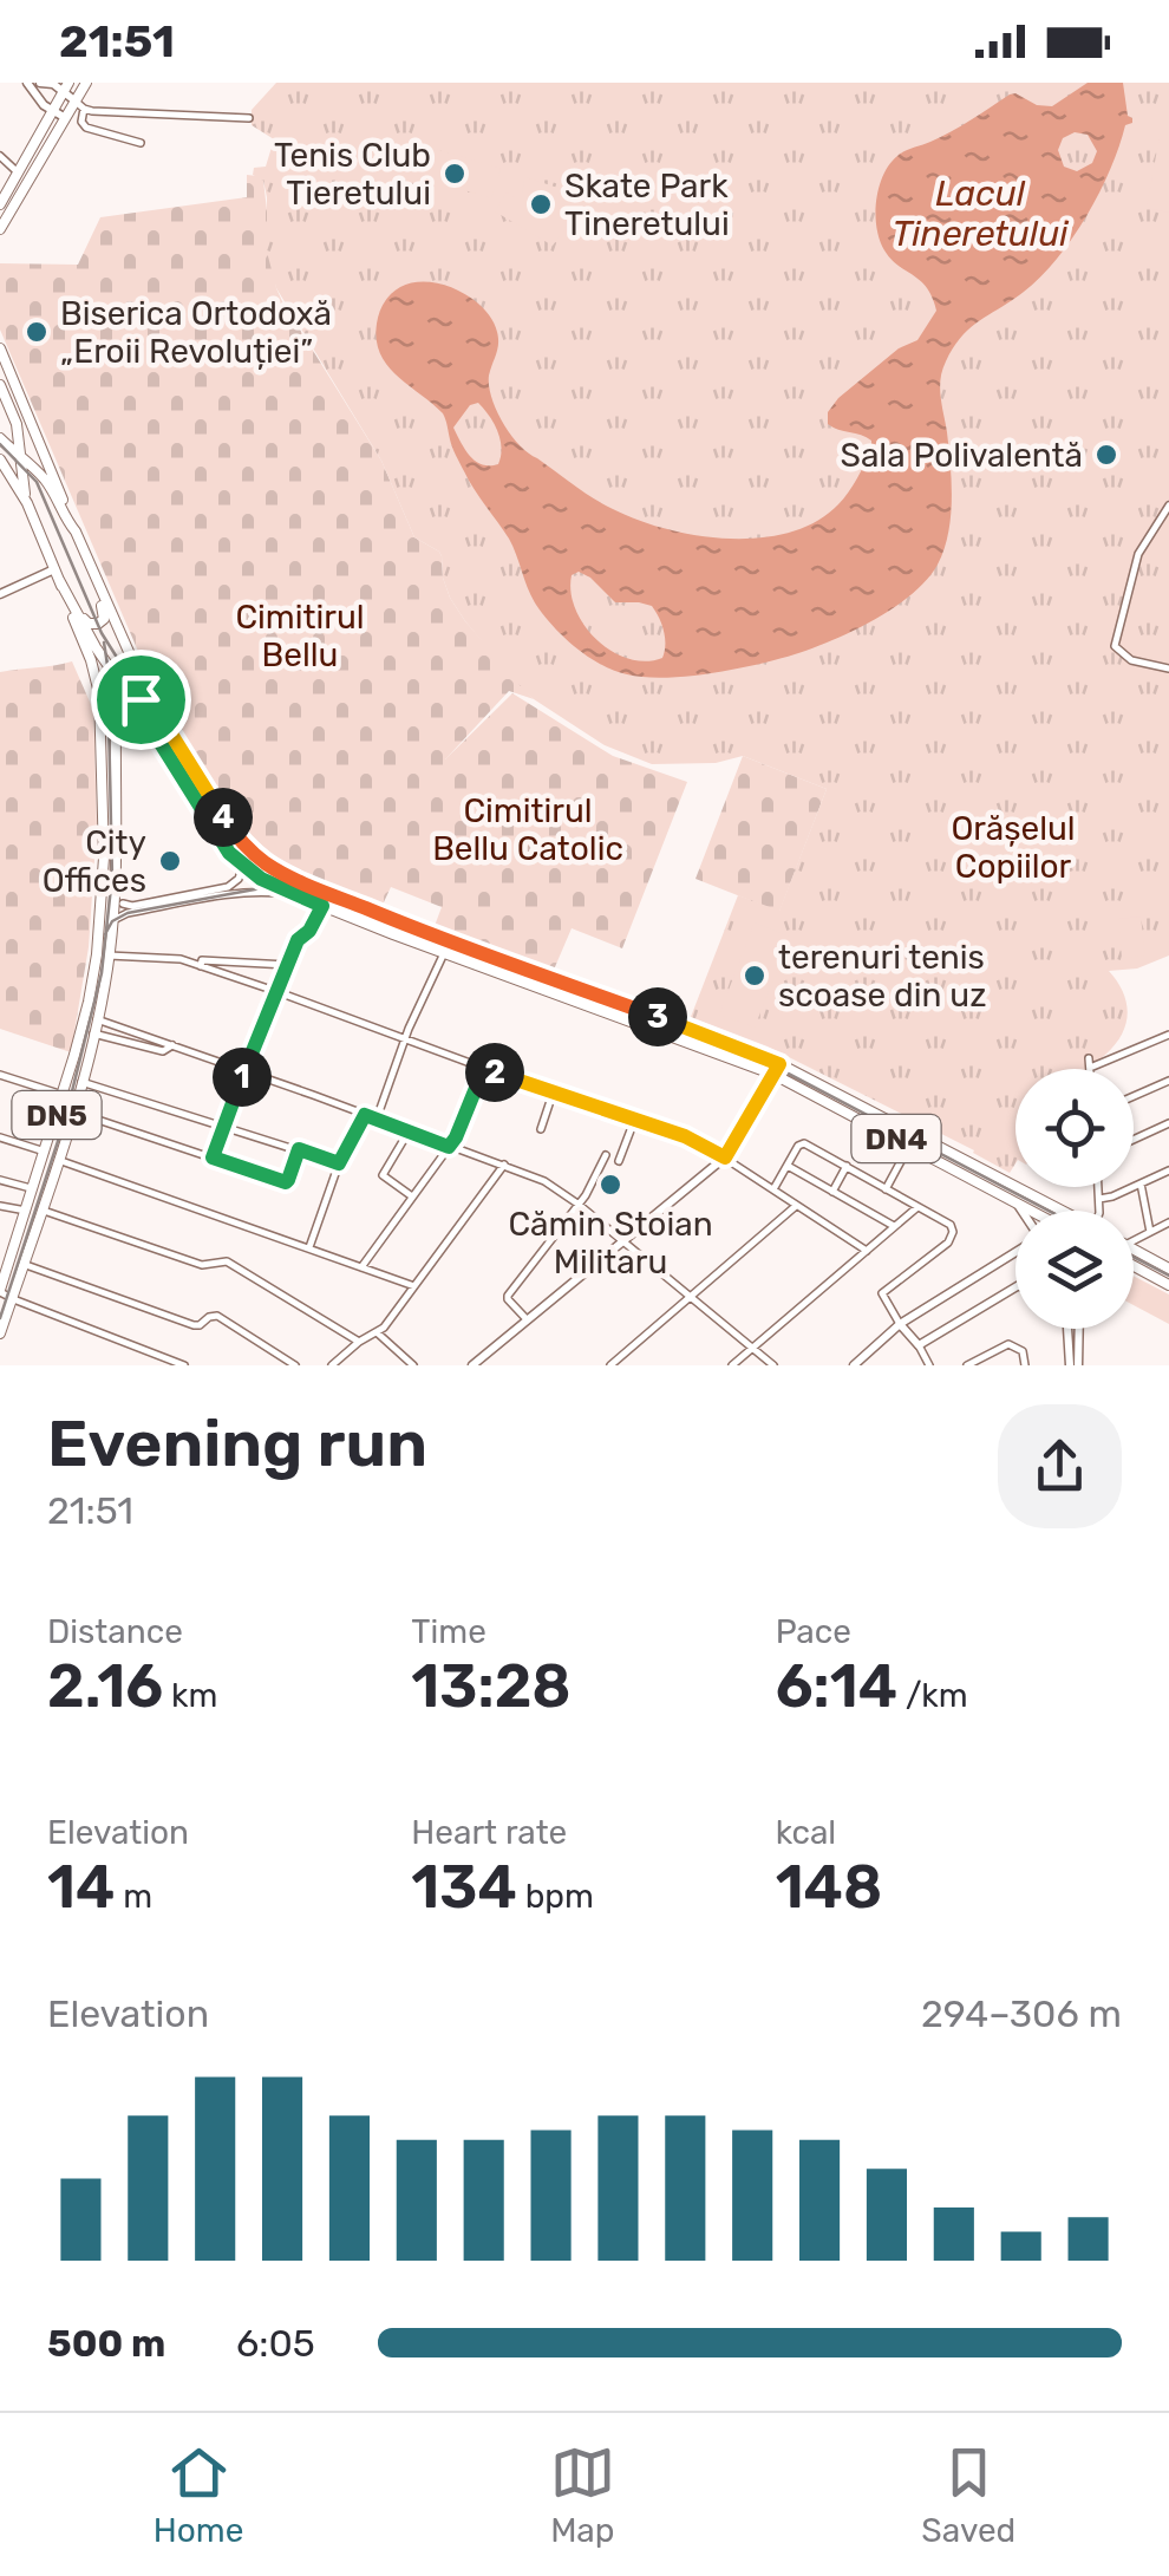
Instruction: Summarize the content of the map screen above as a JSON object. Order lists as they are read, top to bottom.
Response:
{
  "streets": {
    "main road": ["DN5", "DN4"]
  },
  "crossings": [
    ["DN5", "DN4"]
  ],
  "water": ["Lacul Tineretului"],
  "parks": ["Cimitirul Bellu", "Cimitirul Bellu Catolic", "Orășelul Copiilor"],
  "places": [
    "Tenis Club Tieretului",
    "Skate Park Tineretului",
    "Biserica Ortodoxă „Eroii Revoluției”",
    "Sala Polivalentă",
    "City Offices",
    "terenuri tenis scoase din uz",
    "Cămin Stoian Militaru"
  ],
  "page": {
    "status": "21:51",
    "pins": [
      "4",
      "3",
      "2",
      "1"
    ],
    "heading": ["Evening run", "21:51"],
    "stats": [
      ["Distance", "2.16 km"],
      ["Time", "13:28"],
      ["Pace", "6:14 /km"],
      ["Elevation", "14 m"],
      ["Heart rate", "134 bpm"],
      ["kcal", "148"]
    ],
    "chart": ["Elevation", "294–306 m"],
    "list": [
      {
        "name": "500 m",
        "note": "6:05"
      }
    ],
    "tabs": ["Home", "Map", "Saved"]
  }
}
